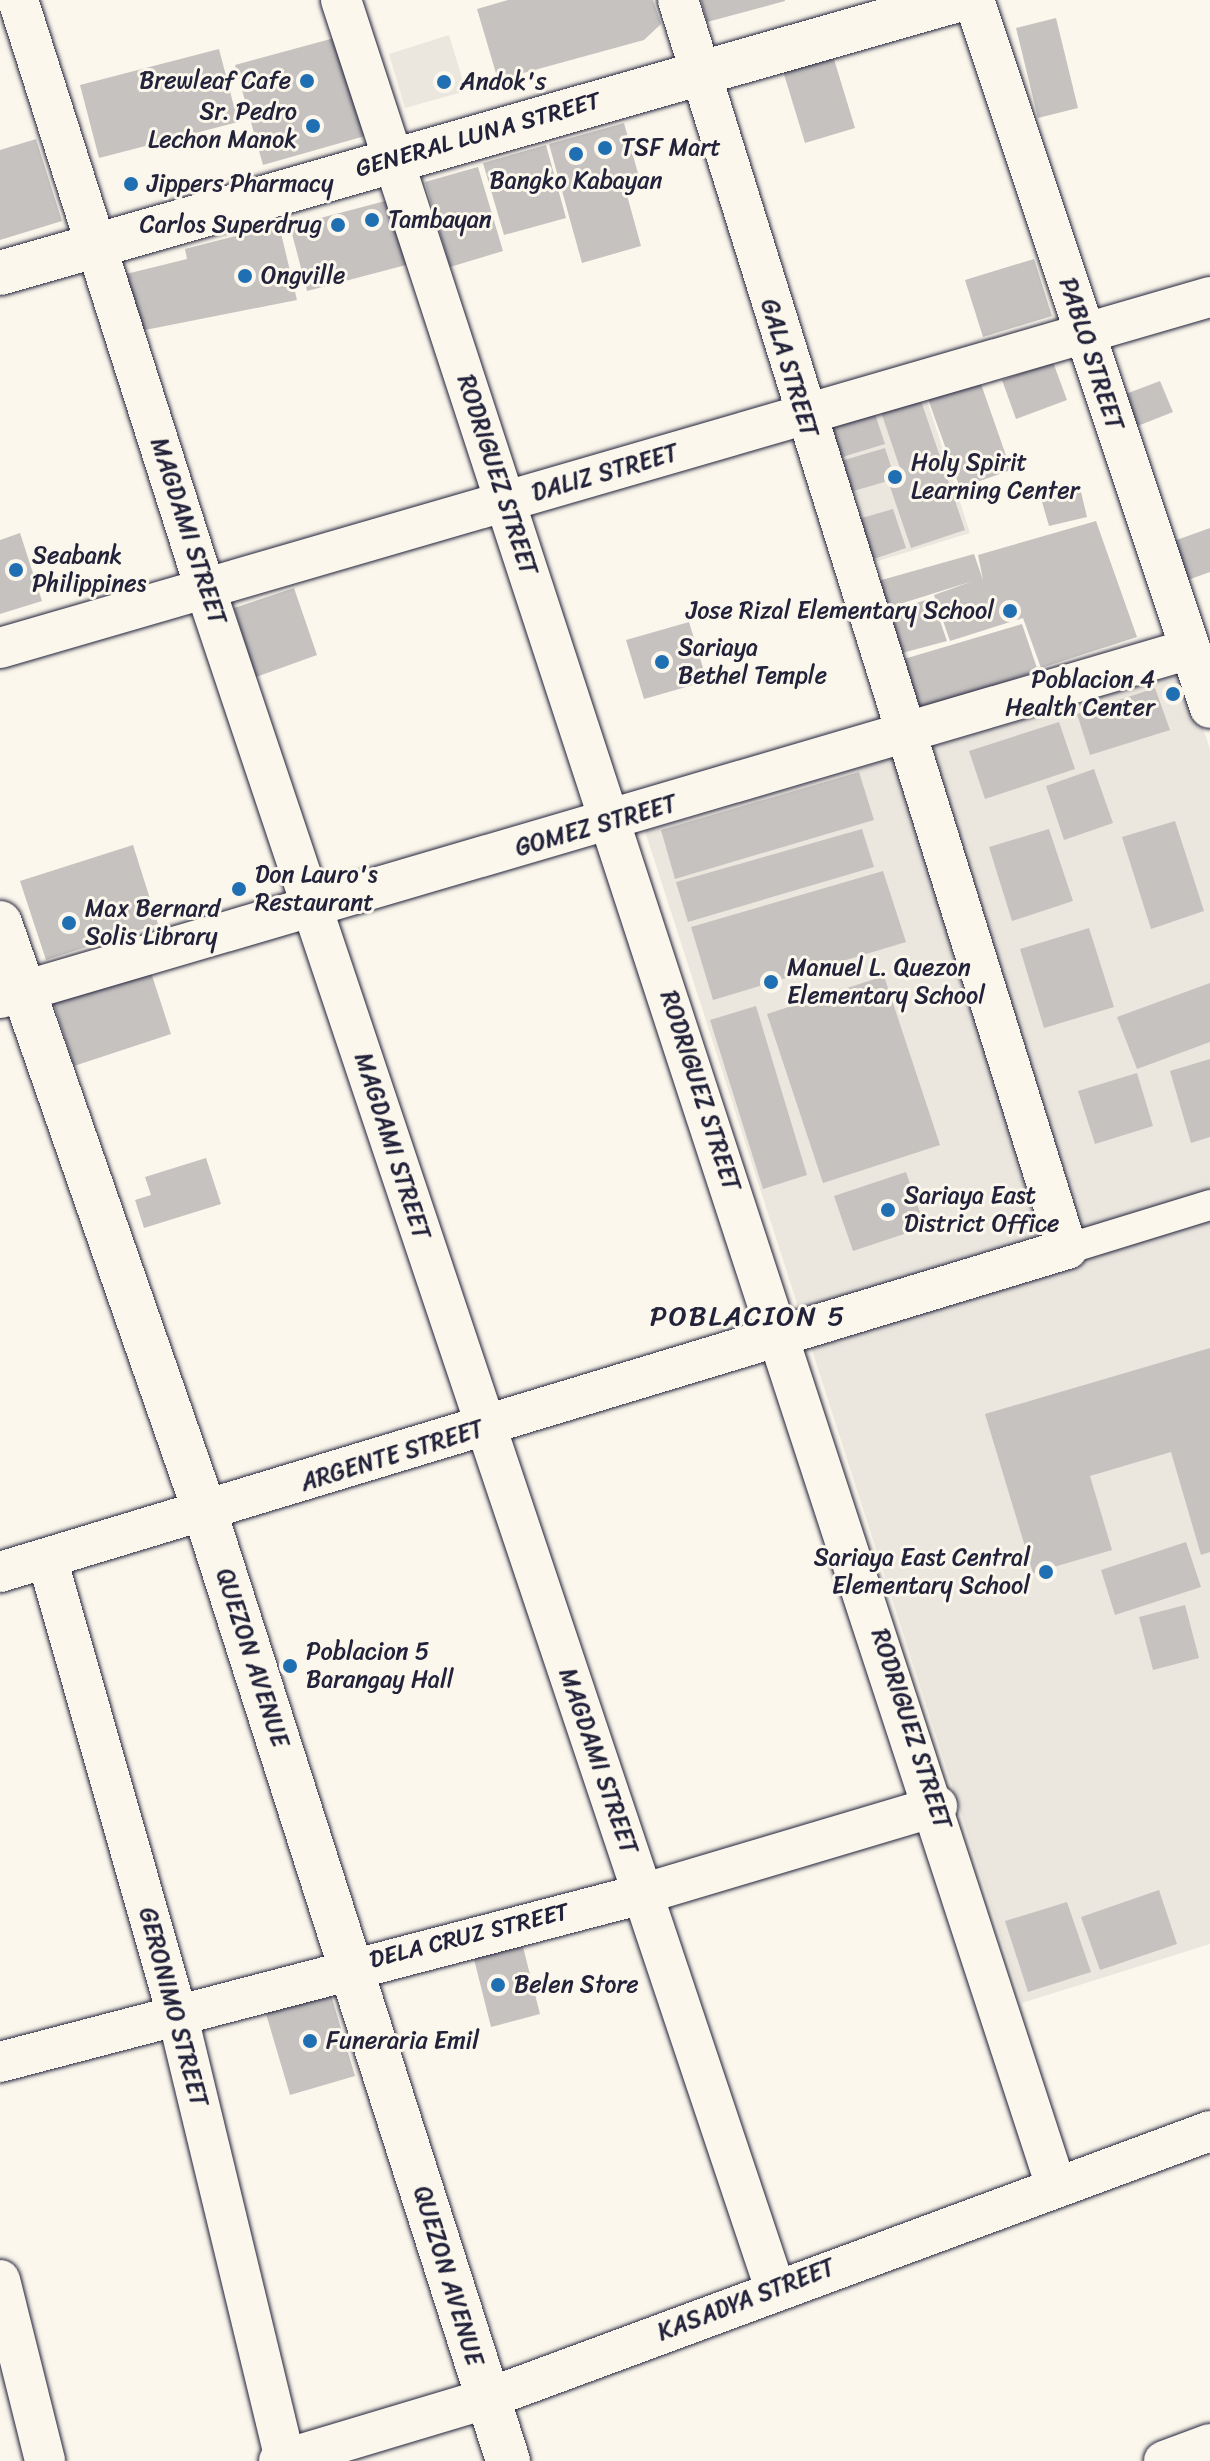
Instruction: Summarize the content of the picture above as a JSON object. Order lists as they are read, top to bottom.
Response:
{
  "streets": {
    "street": [
      "GENERAL LUNA STREET",
      "PABLO STREET",
      "GALA STREET",
      "DALIZ STREET",
      "RODRIGUEZ STREET",
      "MAGDAMI STREET",
      "GOMEZ STREET",
      "ARGENTE STREET",
      "QUEZON AVENUE",
      "DELA CRUZ STREET",
      "GERONIMO STREET",
      "KASADYA STREET"
    ]
  },
  "crossings": [
    ["GENERAL LUNA STREET", "GALA STREET"],
    ["GENERAL LUNA STREET", "RODRIGUEZ STREET"],
    ["GENERAL LUNA STREET", "MAGDAMI STREET"],
    ["PABLO STREET", "DALIZ STREET"],
    ["PABLO STREET", "GOMEZ STREET"],
    ["GALA STREET", "DALIZ STREET"],
    ["GALA STREET", "GOMEZ STREET"],
    ["GALA STREET", "ARGENTE STREET"],
    ["DALIZ STREET", "RODRIGUEZ STREET"],
    ["DALIZ STREET", "MAGDAMI STREET"],
    ["RODRIGUEZ STREET", "GOMEZ STREET"],
    ["RODRIGUEZ STREET", "ARGENTE STREET"],
    ["RODRIGUEZ STREET", "DELA CRUZ STREET"],
    ["RODRIGUEZ STREET", "KASADYA STREET"],
    ["MAGDAMI STREET", "GOMEZ STREET"],
    ["MAGDAMI STREET", "ARGENTE STREET"],
    ["MAGDAMI STREET", "DELA CRUZ STREET"],
    ["MAGDAMI STREET", "KASADYA STREET"],
    ["GOMEZ STREET", "QUEZON AVENUE"],
    ["ARGENTE STREET", "QUEZON AVENUE"],
    ["ARGENTE STREET", "GERONIMO STREET"],
    ["QUEZON AVENUE", "DELA CRUZ STREET"],
    ["QUEZON AVENUE", "KASADYA STREET"],
    ["DELA CRUZ STREET", "GERONIMO STREET"],
    ["GERONIMO STREET", "KASADYA STREET"]
  ],
  "districts": ["POBLACION 5"],
  "places": [
    "Brewleaf Cafe",
    "Andok's",
    "Sr. Pedro Lechon Manok",
    "TSF Mart",
    "Bangko Kabayan",
    "Jippers Pharmacy",
    "Tambayan",
    "Carlos Superdrug",
    "Ongville",
    "Holy Spirit Learning Center",
    "Seabank Philippines",
    "Jose Rizal Elementary School",
    "Sariaya Bethel Temple",
    "Poblacion 4 Health Center",
    "Don Lauro's Restaurant",
    "Max Bernard Solis Library",
    "Manuel L. Quezon Elementary School",
    "Sariaya East District Office",
    "Sariaya East Central Elementary School",
    "Poblacion 5 Barangay Hall",
    "Belen Store",
    "Funeraria Emil"
  ]
}
